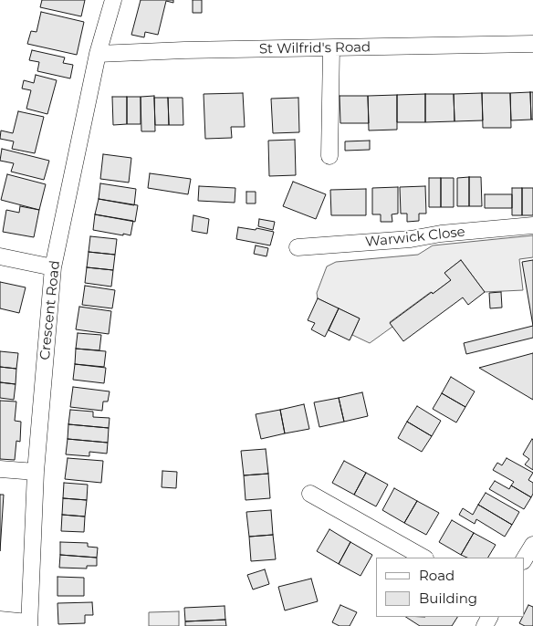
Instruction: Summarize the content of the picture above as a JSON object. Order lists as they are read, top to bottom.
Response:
{
  "streets": {
    "street": ["St Wilfrid's Road", "Warwick Close", "Crescent Road"]
  },
  "crossings": [
    ["St Wilfrid's Road", "Crescent Road"]
  ],
  "legend": ["Road", "Building"]
}
